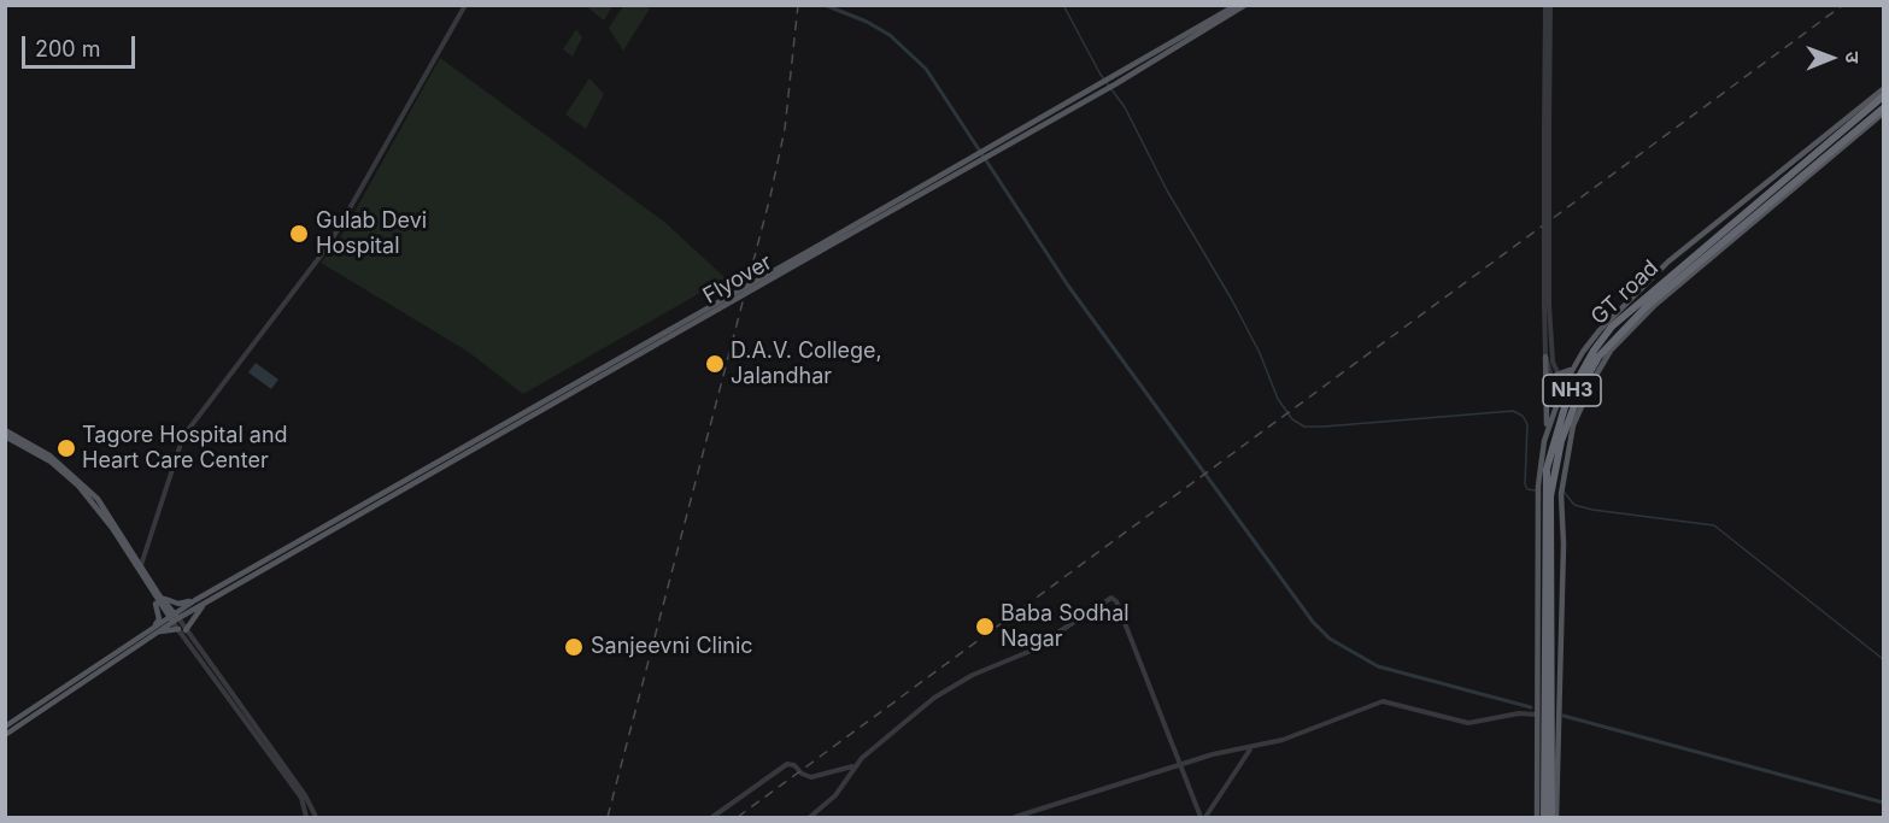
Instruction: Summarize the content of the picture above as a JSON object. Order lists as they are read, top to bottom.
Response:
{
  "streets": {
    "highway": ["GT road", "NH3"],
    "main road": ["Flyover"]
  },
  "places": [
    "Gulab Devi Hospital",
    "D.A.V. College, Jalandhar",
    "Tagore Hospital and Heart Care Center",
    "Baba Sodhal Nagar",
    "Sanjeevni Clinic"
  ],
  "scale_bar": "200 m",
  "north": "right"
}
